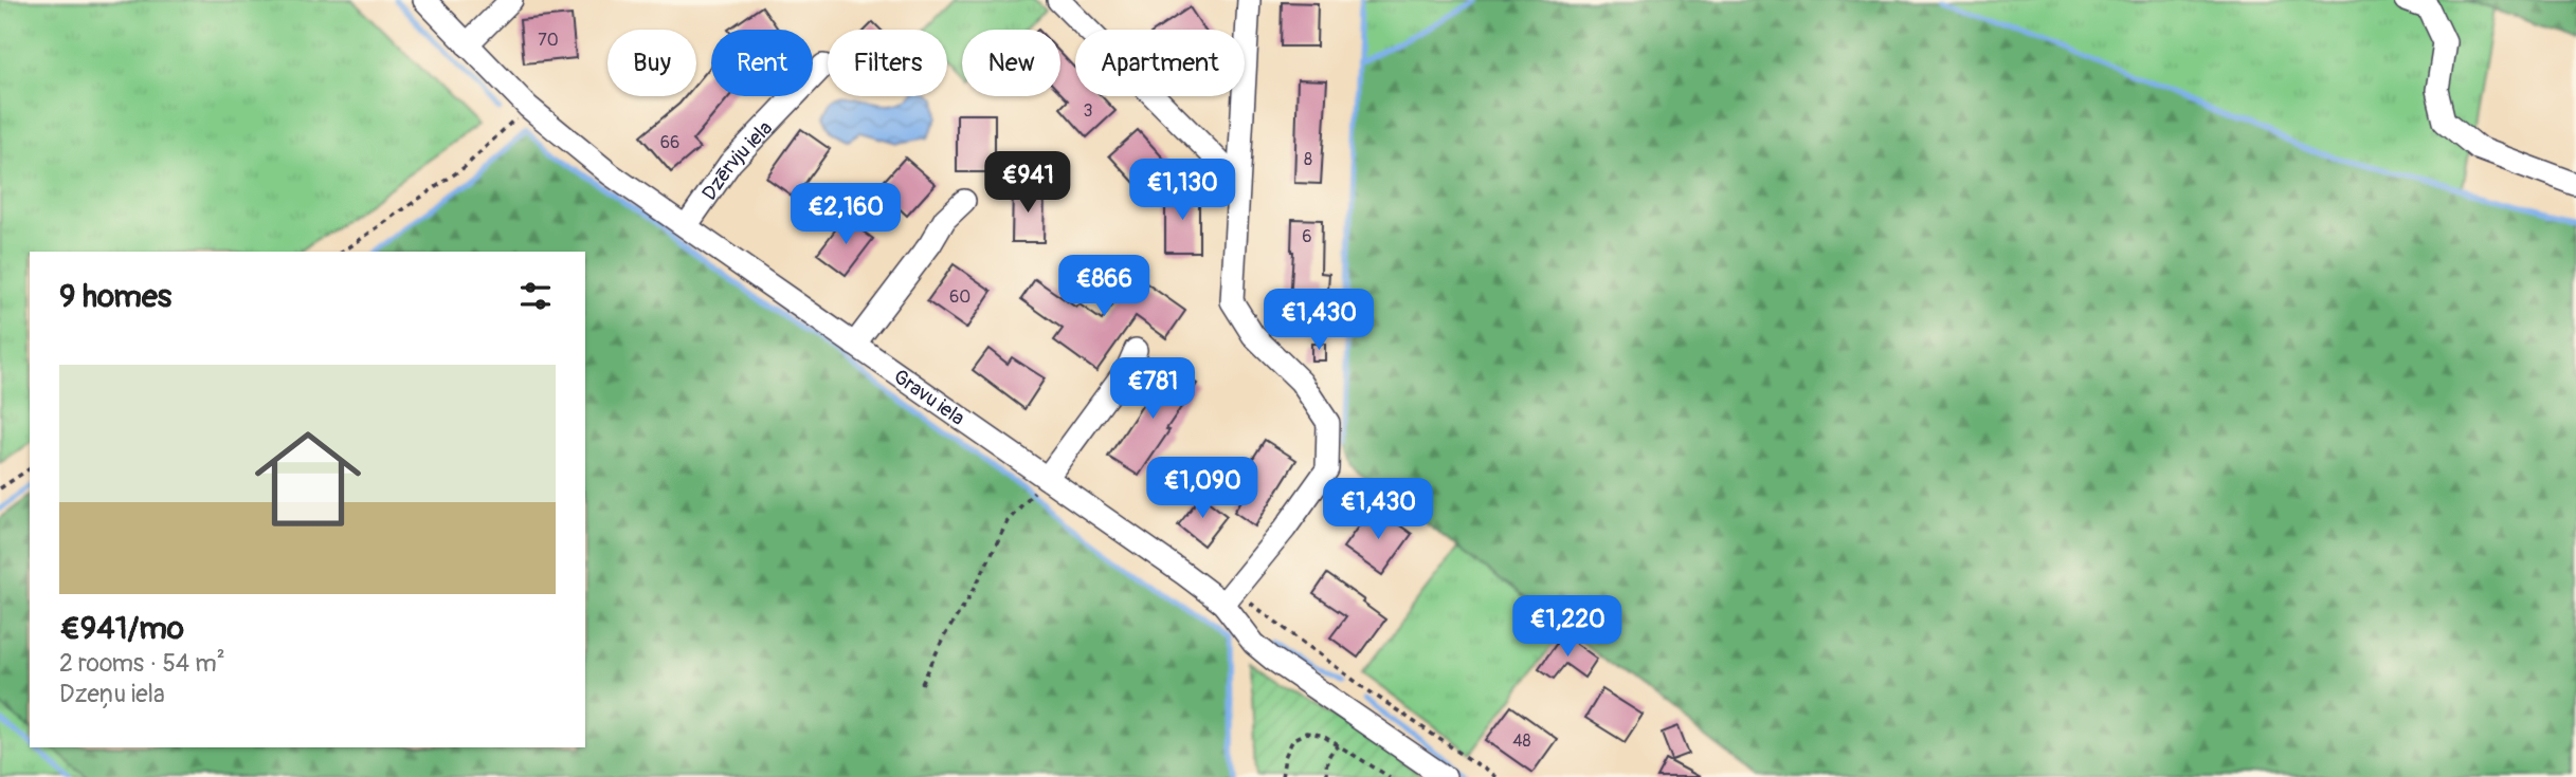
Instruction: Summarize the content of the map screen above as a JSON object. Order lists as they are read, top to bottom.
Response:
{
  "streets": {
    "street": ["Dzērvju iela", "Gravu iela"]
  },
  "crossings": [
    ["Dzērvju iela", "Gravu iela"]
  ],
  "house_numbers": [
    "70",
    "3",
    "66",
    "8",
    "6",
    "60",
    "48"
  ],
  "page": {
    "chip": [
      "Buy",
      "Rent",
      "Filters",
      "New",
      "Apartment"
    ],
    "price": [
      "€941",
      "€1,130",
      "€2,160",
      "€866",
      "€1,430",
      "€781",
      "€1,090",
      "€1,430",
      "€1,220"
    ],
    "heading": "9 homes",
    "list": [
      {
        "name": "€941/mo",
        "note": "2 rooms · 54 m² · Dzeņu iela"
      }
    ]
  }
}
